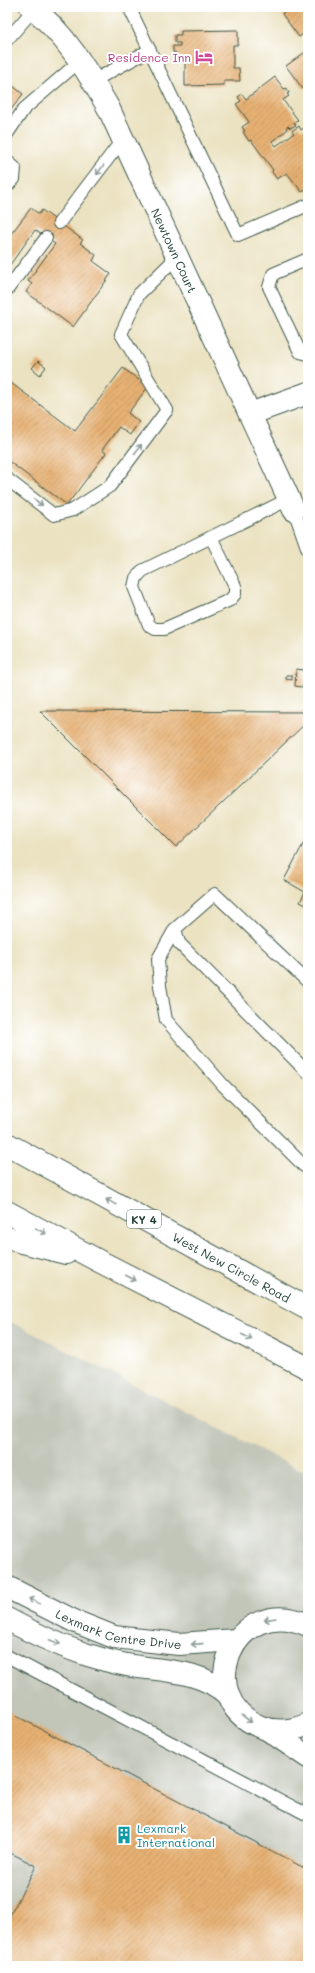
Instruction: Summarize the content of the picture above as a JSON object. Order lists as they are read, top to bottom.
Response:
{
  "streets": {
    "main road": [
      "Newtown Court",
      "KY 4",
      "West New Circle Road",
      "Lexmark Centre Drive"
    ]
  },
  "places": {
    "hotel": ["Residence Inn"],
    "building": ["Lexmark International"]
  }
}
